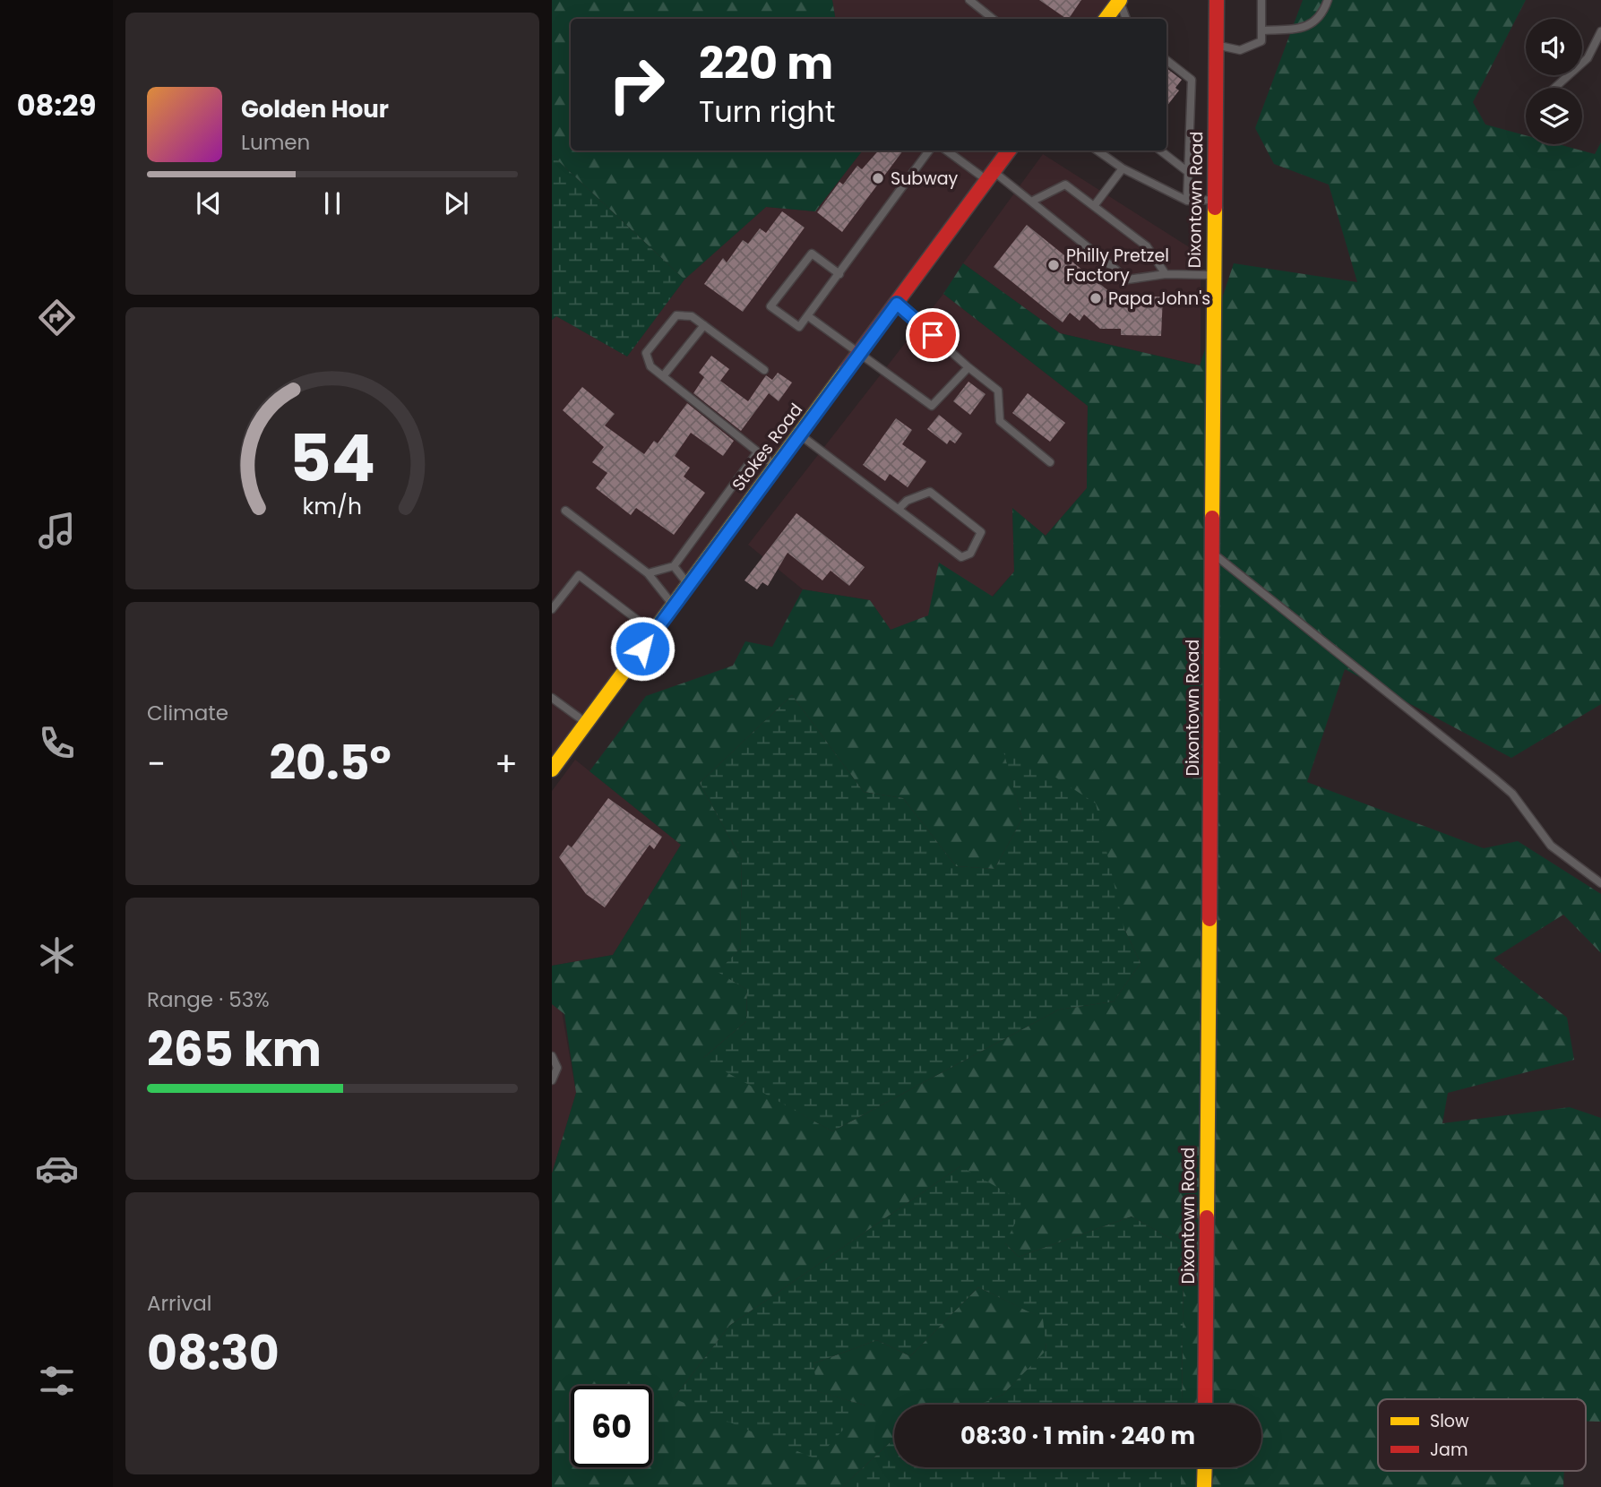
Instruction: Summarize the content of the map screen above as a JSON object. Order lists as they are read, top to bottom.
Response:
{
  "streets": {
    "street": ["Dixontown Road", "Stokes Road"]
  },
  "places": ["Subway", "Philly Pretzel Factory", "Papa John's"],
  "legend": ["Slow", "Jam"],
  "page": {
    "tabs": "08:29",
    "turn": ["220 m", "Turn right"],
    "song": ["Golden Hour", "Lumen"],
    "tile": [
      "Climate",
      ["Range · 53%", "265 km"],
      ["Arrival", "08:30"]
    ],
    "heat": ["−", "20.5°", "+"],
    "limit": "60",
    "trip": "08:30 · 1 min · 240 m",
    "gauge": ["54", "km/h"]
  }
}
